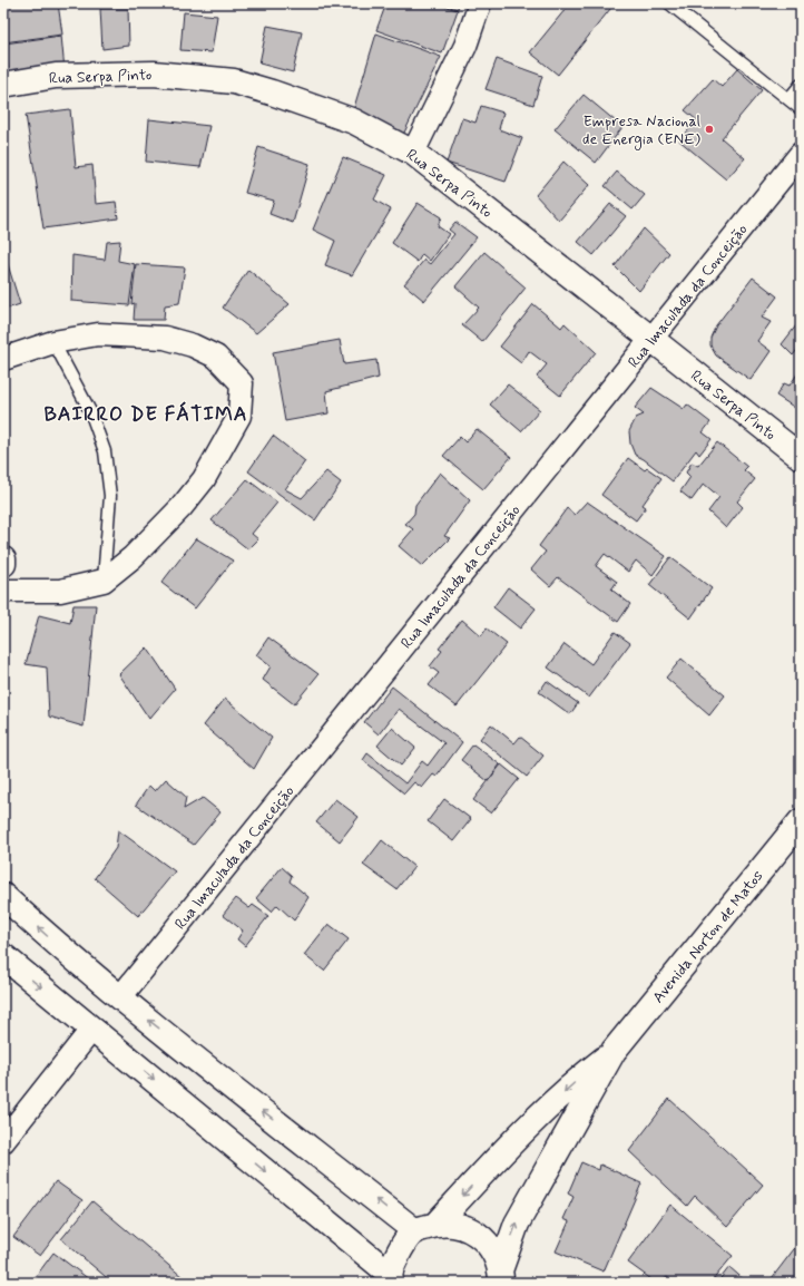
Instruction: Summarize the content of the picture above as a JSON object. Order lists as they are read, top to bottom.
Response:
{
  "streets": {
    "street": ["Rua Serpa Pinto", "Rua Imaculada da Conceição", "Avenida Norton de Matos"]
  },
  "crossings": [
    ["Rua Serpa Pinto", "Rua Imaculada da Conceição"]
  ],
  "districts": ["BAIRRO DE FÁTIMA"],
  "places": ["Empresa Nacional de Energia (ENE)"]
}
